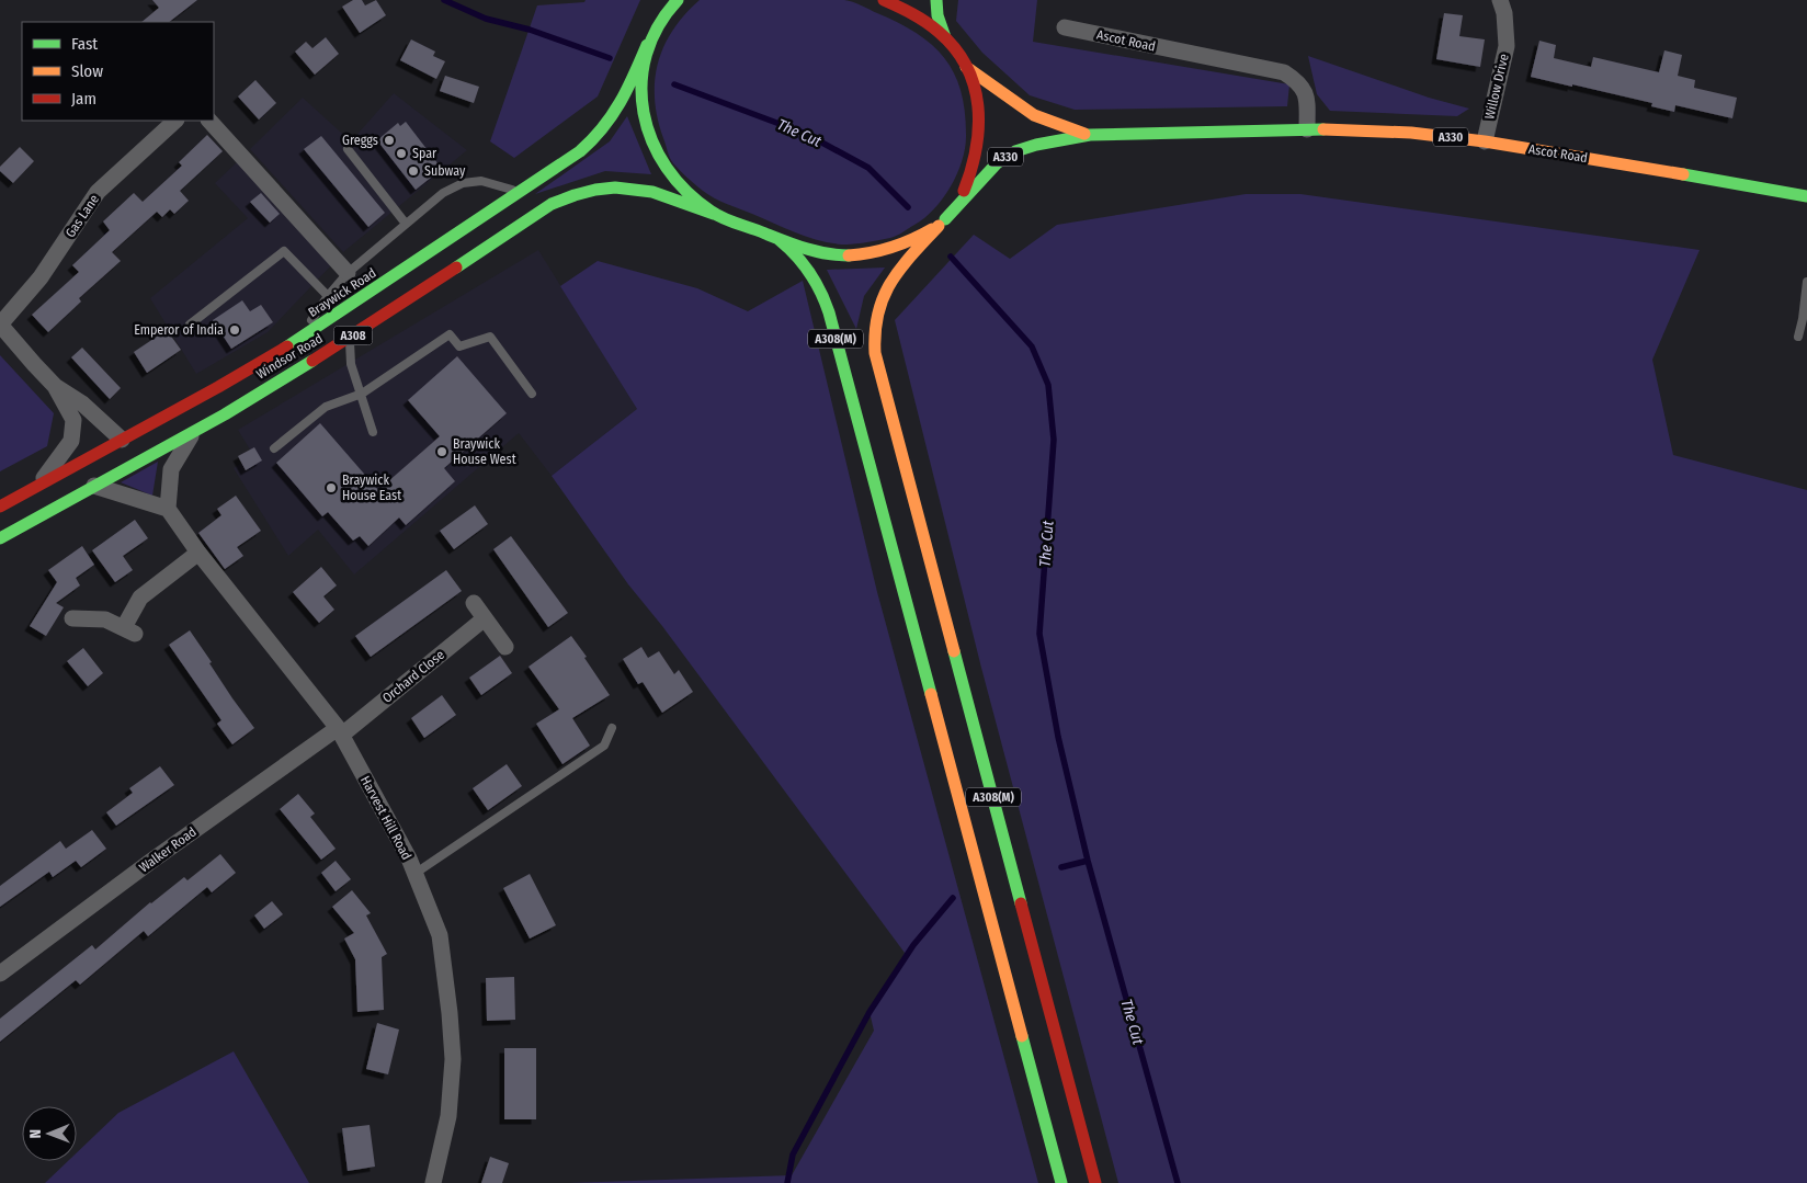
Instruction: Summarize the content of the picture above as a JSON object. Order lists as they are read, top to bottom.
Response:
{
  "streets": {
    "main road": [
      "Ascot Road",
      "A330",
      "Braywick Road",
      "A308",
      "A308(M)",
      "Windsor Road"
    ],
    "street": [
      "Willow Drive",
      "Gas Lane",
      "Orchard Close",
      "Harvest Hill Road",
      "Walker Road"
    ]
  },
  "crossings": [
    ["Ascot Road", "Willow Drive"],
    ["Ascot Road", "A308(M)"],
    ["Orchard Close", "Harvest Hill Road"],
    ["Orchard Close", "Walker Road"],
    ["Harvest Hill Road", "Walker Road"]
  ],
  "water": ["The Cut"],
  "places": [
    "Greggs",
    "Spar",
    "Subway",
    "Emperor of India",
    "Braywick House West",
    "Braywick House East"
  ],
  "legend": ["Fast", "Slow", "Jam"],
  "north": "left"
}
